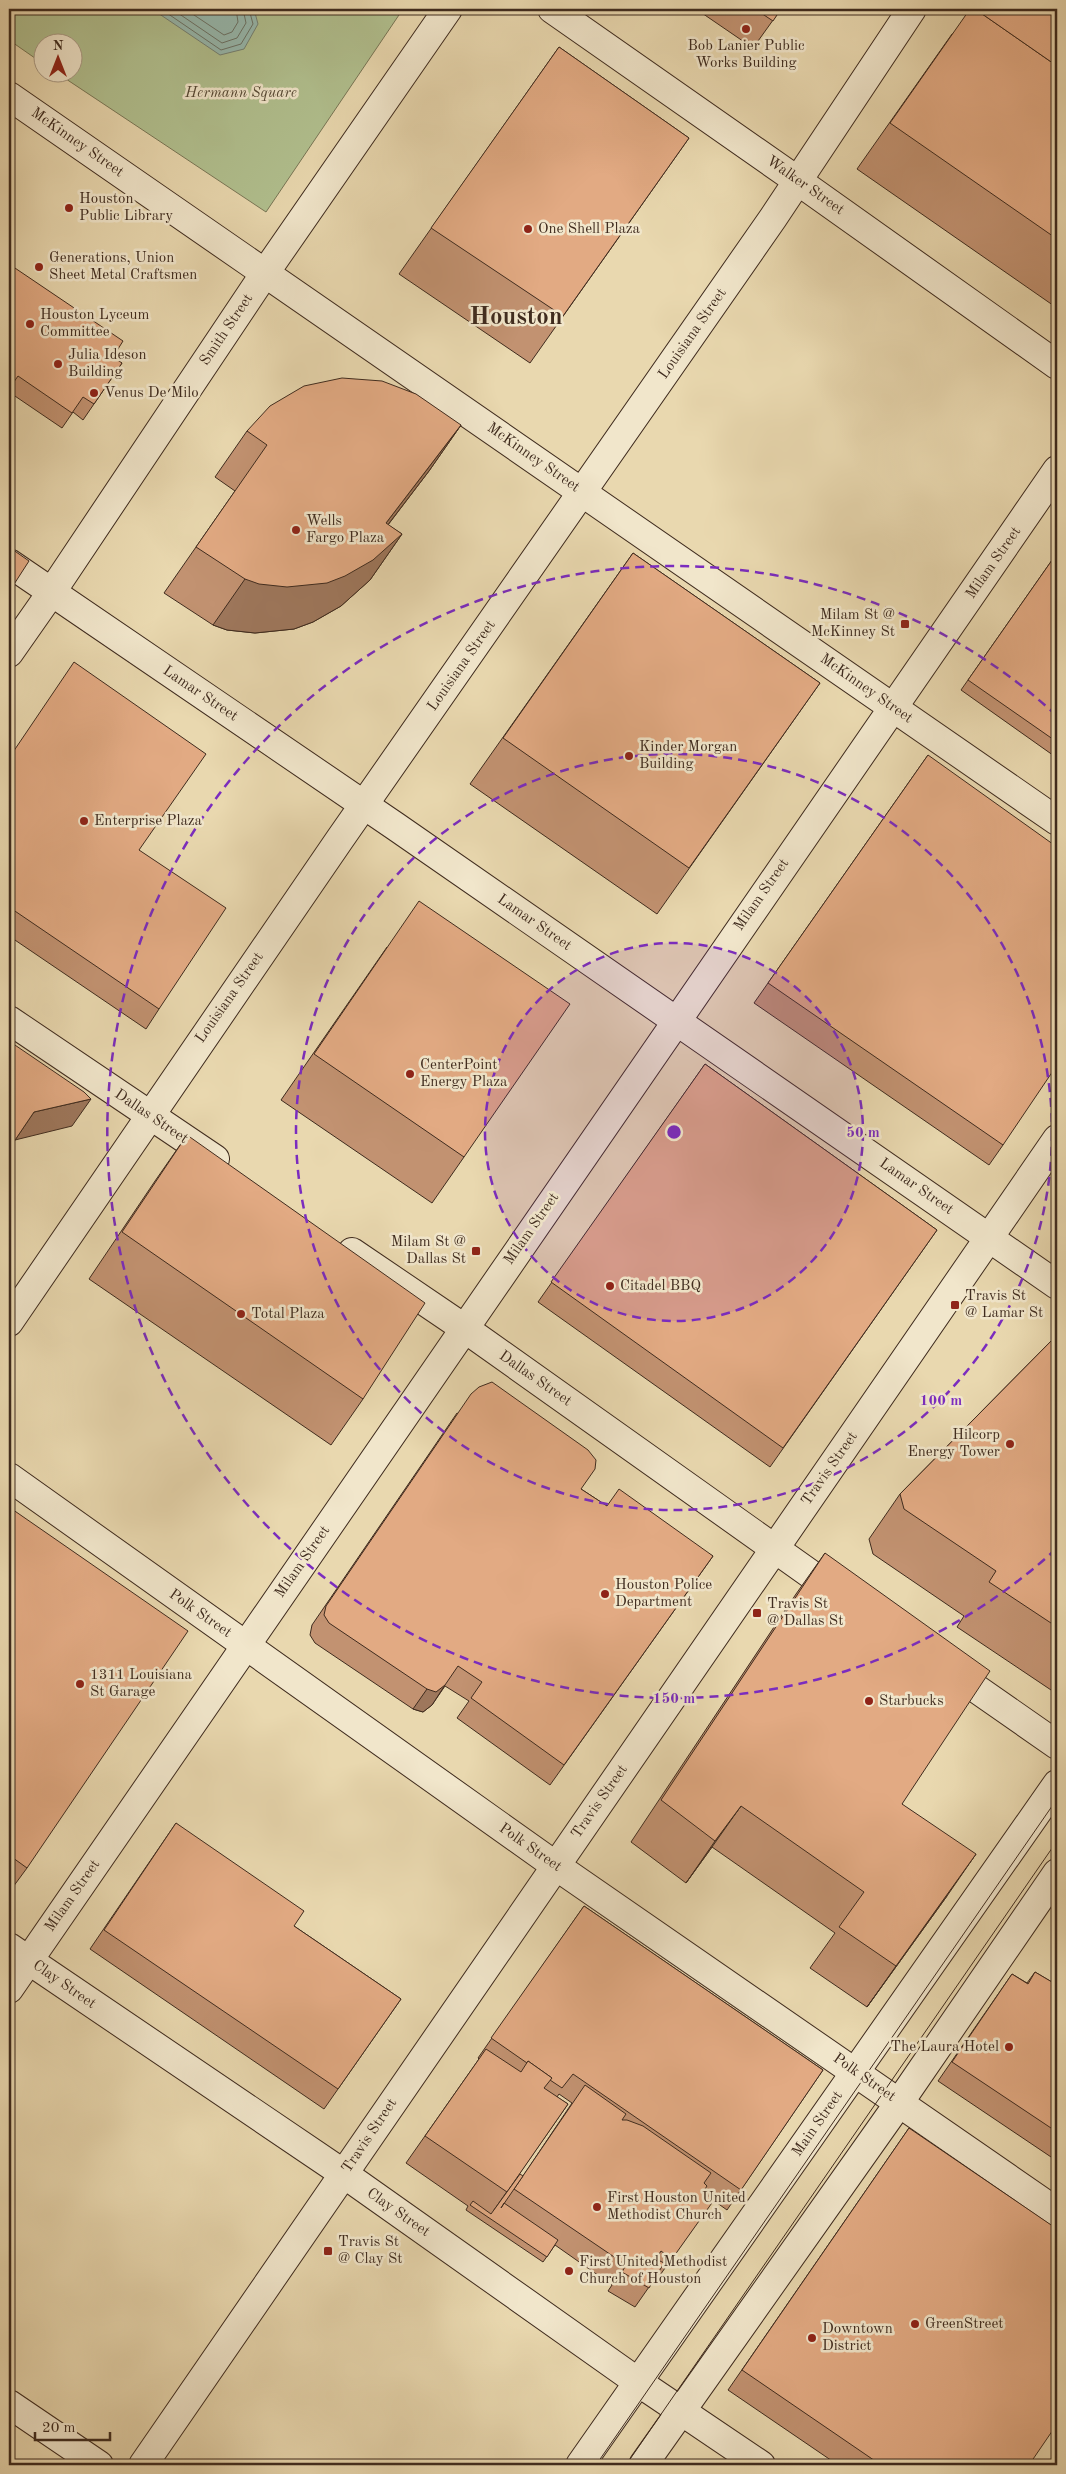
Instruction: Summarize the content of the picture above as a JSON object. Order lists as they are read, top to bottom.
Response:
{
  "streets": {
    "main road": [
      "McKinney Street",
      "Walker Street",
      "Smith Street",
      "Louisiana Street",
      "Milam Street",
      "Lamar Street",
      "Dallas Street",
      "Travis Street",
      "Polk Street",
      "Clay Street",
      "Main Street"
    ]
  },
  "crossings": [
    ["McKinney Street", "Smith Street"],
    ["McKinney Street", "Louisiana Street"],
    ["McKinney Street", "Milam Street"],
    ["Walker Street", "Louisiana Street"],
    ["Smith Street", "Lamar Street"],
    ["Louisiana Street", "Lamar Street"],
    ["Louisiana Street", "Dallas Street"],
    ["Milam Street", "Lamar Street"],
    ["Milam Street", "Dallas Street"],
    ["Milam Street", "Polk Street"],
    ["Milam Street", "Clay Street"],
    ["Lamar Street", "Travis Street"],
    ["Dallas Street", "Travis Street"],
    ["Travis Street", "Polk Street"],
    ["Travis Street", "Clay Street"],
    ["Polk Street", "Main Street"],
    ["Clay Street", "Main Street"]
  ],
  "districts": ["Houston"],
  "parks": ["Hermann Square"],
  "places": {
    "other": [
      "Bob Lanier Public Works Building",
      "Houston Public Library",
      "One Shell Plaza",
      "Generations, Union Sheet Metal Craftsmen",
      "Houston Lyceum Committee",
      "Julia Ideson Building",
      "Venus De Milo",
      "Wells Fargo Plaza",
      "Kinder Morgan Building",
      "Enterprise Plaza",
      "CenterPoint Energy Plaza",
      "Citadel BBQ",
      "Total Plaza",
      "Hilcorp Energy Tower",
      "Houston Police Department",
      "1311 Louisiana St Garage",
      "Starbucks",
      "The Laura Hotel",
      "First Houston United Methodist Church",
      "First United Methodist Church of Houston",
      "GreenStreet",
      "Downtown District"
    ],
    "transit": [
      "Milam St @ McKinney St",
      "Milam St @ Dallas St",
      "Travis St @ Lamar St",
      "Travis St @ Dallas St",
      "Travis St @ Clay St"
    ]
  },
  "scale_bar": "20 m",
  "north": "top",
  "rings": ["50 m", "100 m", "150 m"]
}
